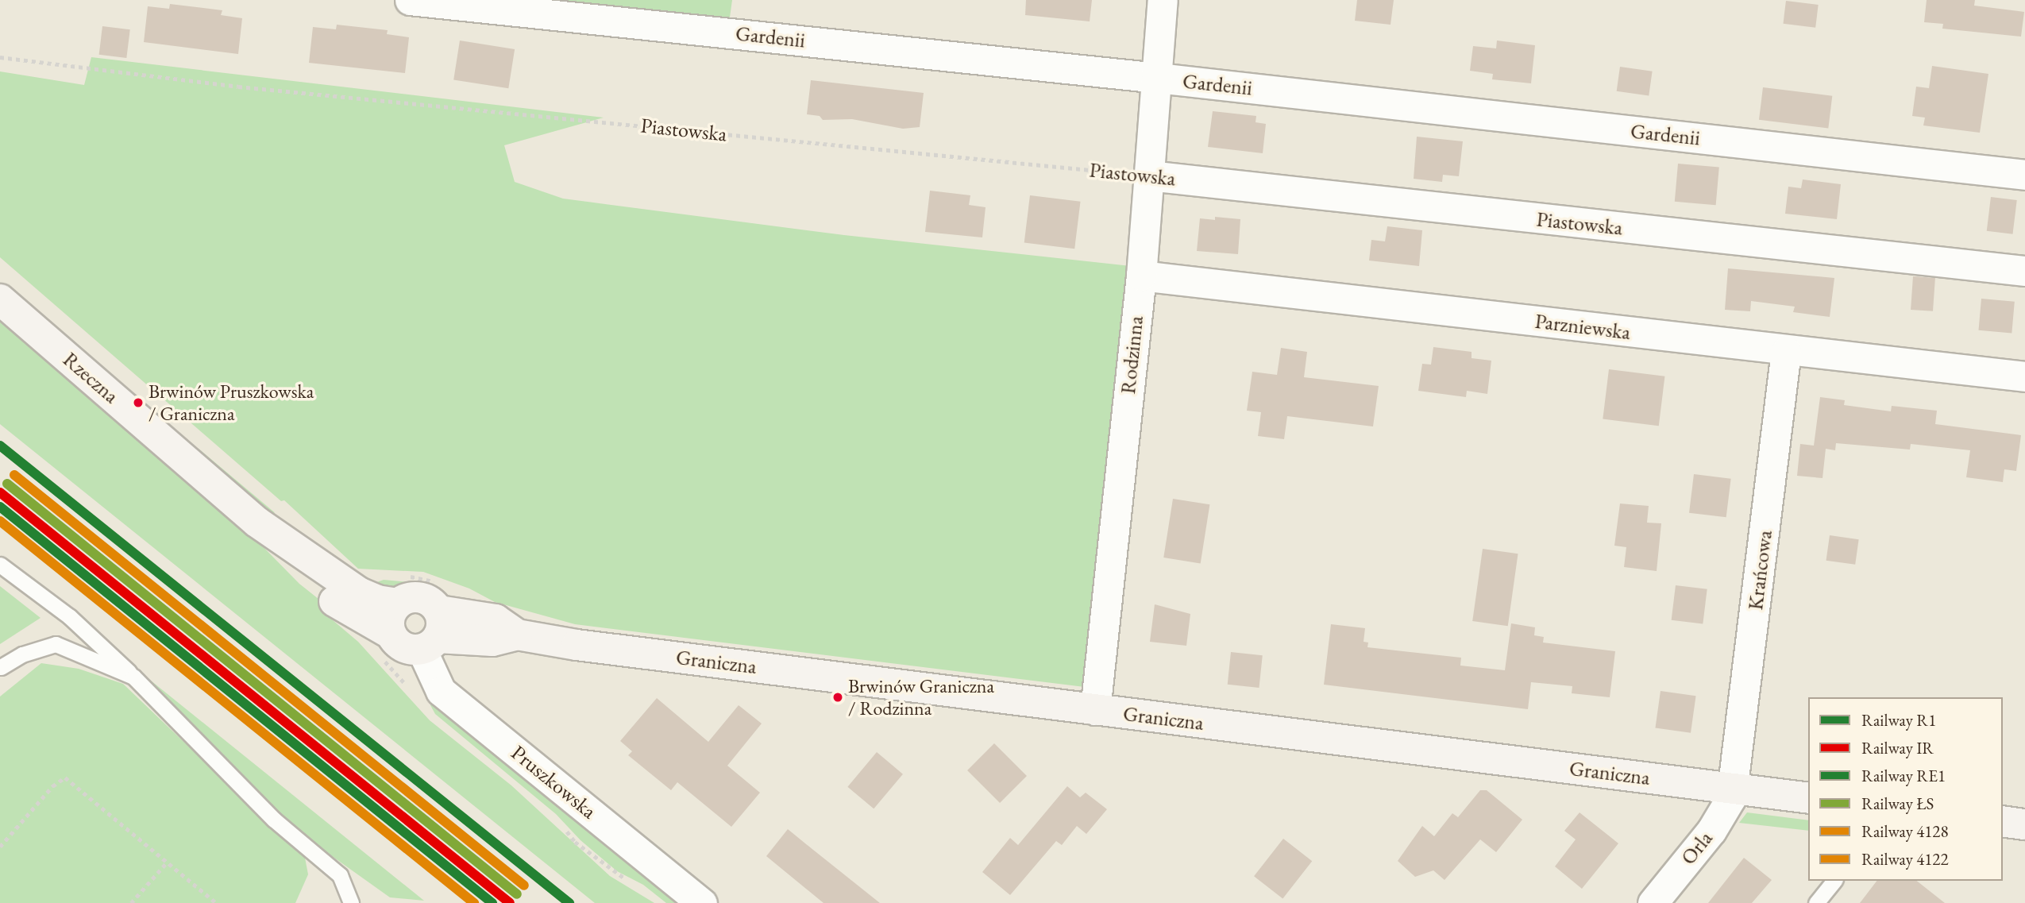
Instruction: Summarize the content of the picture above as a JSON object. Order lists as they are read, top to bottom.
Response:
{
  "streets": {
    "street": [
      "Gardenii",
      "Piastowska",
      "Parzniewska",
      "Rodzinna",
      "Rzeczna",
      "Krańcowa",
      "Graniczna",
      "Pruszkowska",
      "Orla"
    ]
  },
  "crossings": [
    ["Gardenii", "Rodzinna"],
    ["Piastowska", "Rodzinna"],
    ["Parzniewska", "Rodzinna"],
    ["Parzniewska", "Krańcowa"],
    ["Rodzinna", "Graniczna"],
    ["Rzeczna", "Graniczna"],
    ["Rzeczna", "Pruszkowska"],
    ["Krańcowa", "Graniczna"],
    ["Krańcowa", "Orla"],
    ["Graniczna", "Pruszkowska"],
    ["Graniczna", "Orla"]
  ],
  "places": ["Brwinów Pruszkowska / Graniczna", "Brwinów Graniczna / Rodzinna"],
  "lines": [
    "rail line R1",
    "rail line 4122",
    "rail line ŁS",
    "rail line IR",
    "rail line RE1",
    "rail line 4128"
  ],
  "legend": [
    "Railway R1",
    "Railway IR",
    "Railway RE1",
    "Railway ŁS",
    "Railway 4128",
    "Railway 4122"
  ]
}
